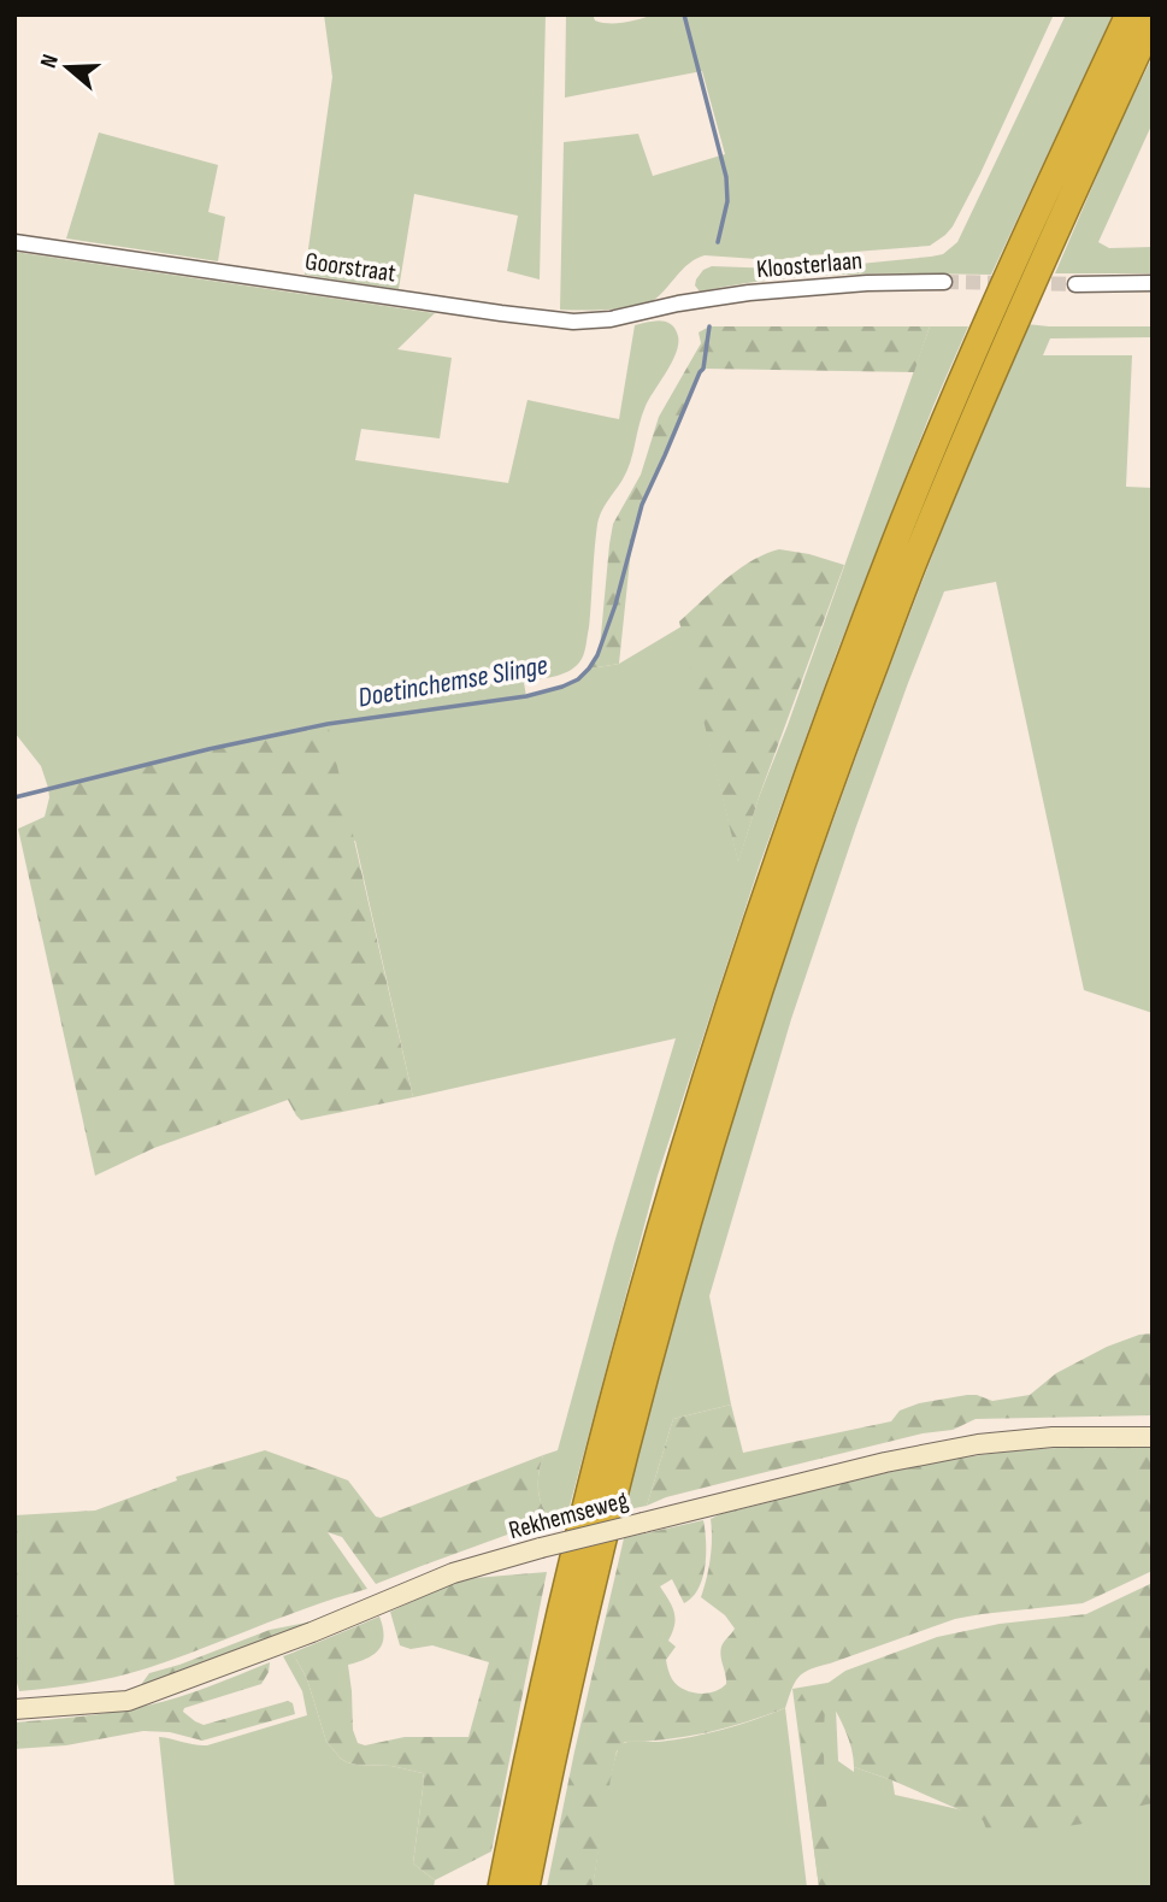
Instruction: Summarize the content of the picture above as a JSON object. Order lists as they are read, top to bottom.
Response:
{
  "streets": {
    "street": ["Kloosterlaan", "Goorstraat", "Rekhemseweg"]
  },
  "crossings": [
    ["Kloosterlaan", "Goorstraat"]
  ],
  "water": ["Doetinchemse Slinge"],
  "north": "left"
}
